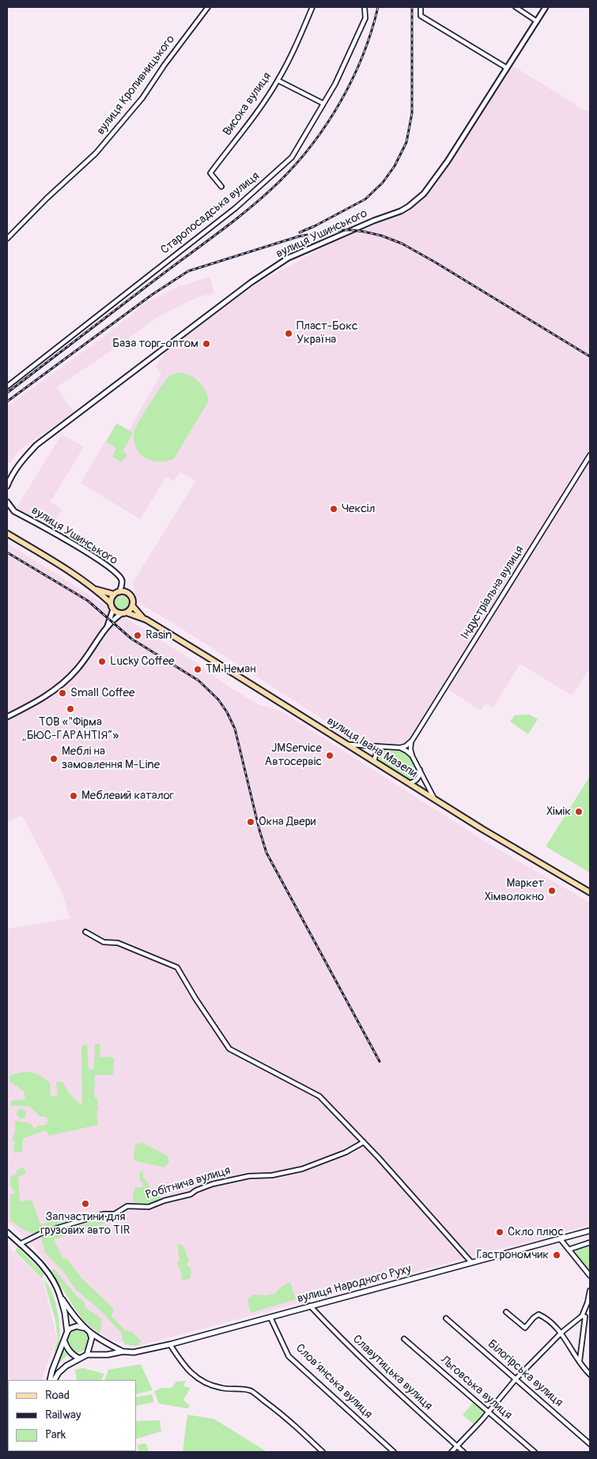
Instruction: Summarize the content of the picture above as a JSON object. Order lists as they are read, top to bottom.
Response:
{
  "streets": {
    "main road": ["вулиця Івана Мазепи", "вулиця Народного Руху"],
    "street": [
      "вулиця Кропивницького",
      "Висока вулиця",
      "Старопосадська вулиця",
      "вулиця Ушинського",
      "Індустріальна вулиця",
      "Робітнича вулиця",
      "Славутицька вулиця",
      "Білогірська вулиця",
      "Словʼянська вулиця",
      "Льговська вулиця"
    ]
  },
  "crossings": [
    ["вулиця Ушинського", "вулиця Івана Мазепи"],
    ["вулиця Народного Руху", "Славутицька вулиця"],
    ["вулиця Народного Руху", "Словʼянська вулиця"]
  ],
  "places": [
    "Пласт-Бокс Україна",
    "База торг-оптом",
    "Чексіл",
    "Rasin",
    "Lucky Coffee",
    "ТМ Неман",
    "Small Coffee",
    "ТОВ «\"Фірма „БЮС-ГАРАНТІЯ“»",
    "JMService Автосервіс",
    "Меблі на замовлення M-Line",
    "Меблевий каталог",
    "Хімік",
    "Окна Двери",
    "Маркет Хімволокно",
    "Запчастини для грузових авто TIR",
    "Скло плюс",
    "Гастрономчик"
  ],
  "legend": ["Road", "Railway", "Park"]
}
